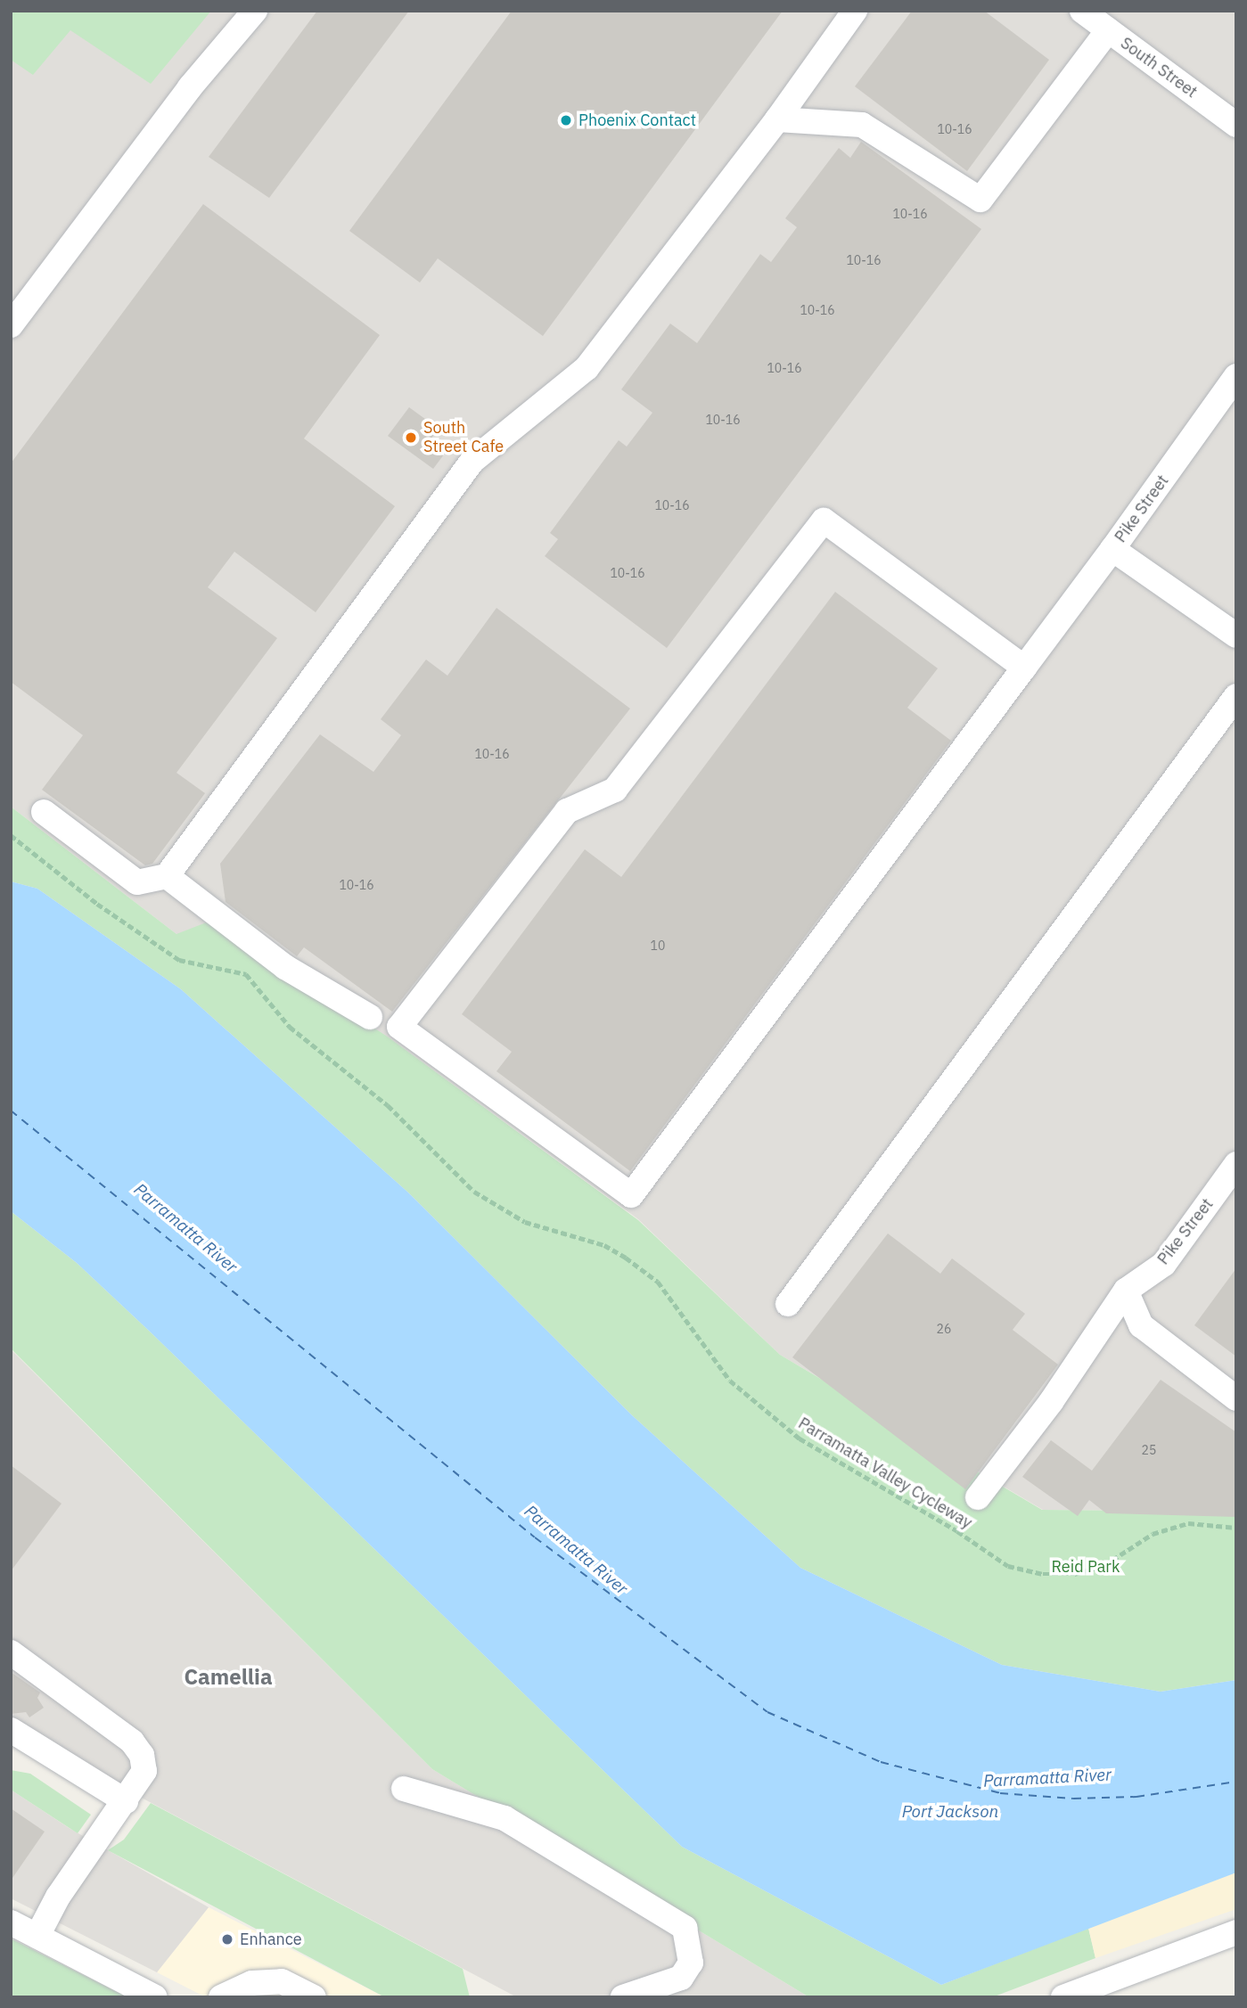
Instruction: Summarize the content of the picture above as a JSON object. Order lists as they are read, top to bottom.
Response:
{
  "streets": {
    "street": ["South Street", "Pike Street"],
    "path": ["Parramatta Valley Cycleway"]
  },
  "districts": ["Camellia"],
  "water": ["Parramatta River", "Port Jackson"],
  "parks": ["Reid Park"],
  "places": ["Phoenix Contact", "South Street Cafe", "Enhance"],
  "house_numbers": [
    "10-16",
    "10-16",
    "10-16",
    "10-16",
    "10-16",
    "10-16",
    "10-16",
    "10-16",
    "10-16",
    "10-16",
    "10",
    "26",
    "25"
  ]
}
